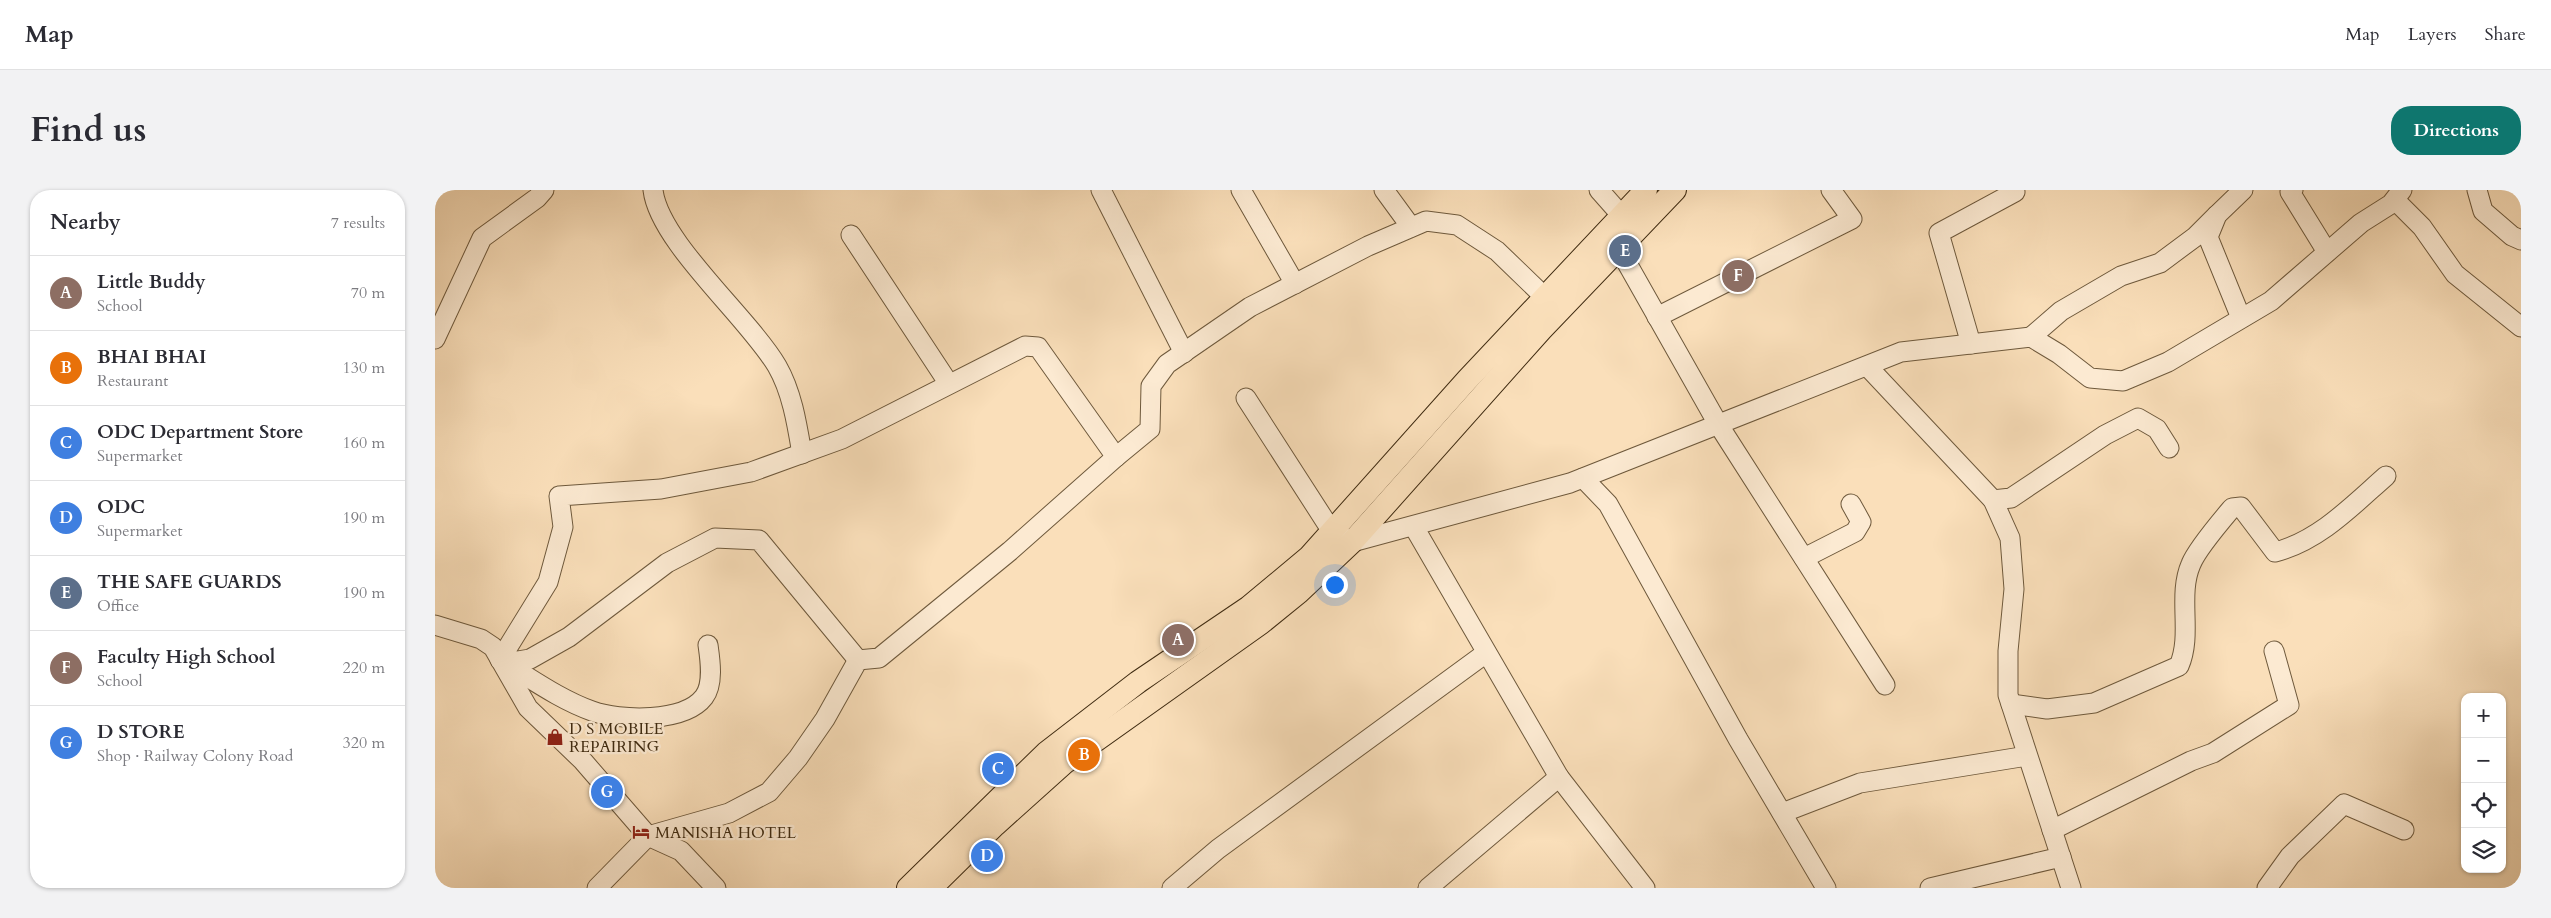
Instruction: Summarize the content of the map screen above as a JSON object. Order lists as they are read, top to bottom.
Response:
{
  "places": {
    "shop": ["D S MOBILE REPAIRING"],
    "hotel": ["MANISHA HOTEL"]
  },
  "page": {
    "header": "Map",
    "nav": ["Map", "Layers", "Share"],
    "title": "Find us",
    "buttons": "Directions",
    "heading": ["Nearby", "7 results"],
    "pins": [
      "E",
      "F",
      "A",
      "B",
      "C",
      "G",
      "D"
    ],
    "list": [
      {
        "mark": "A",
        "name": "Little Buddy",
        "note": "School",
        "value": "70 m"
      },
      {
        "mark": "B",
        "name": "BHAI BHAI",
        "note": "Restaurant",
        "value": "130 m"
      },
      {
        "mark": "C",
        "name": "ODC Department Store",
        "note": "Supermarket",
        "value": "160 m"
      },
      {
        "mark": "D",
        "name": "ODC",
        "note": "Supermarket",
        "value": "190 m"
      },
      {
        "mark": "E",
        "name": "THE SAFE GUARDS",
        "note": "Office",
        "value": "190 m"
      },
      {
        "mark": "F",
        "name": "Faculty High School",
        "note": "School",
        "value": "220 m"
      },
      {
        "mark": "G",
        "name": "D STORE",
        "note": "Shop · Railway Colony Road",
        "value": "320 m"
      }
    ],
    "map_buttons": ["+", "−"]
  }
}
